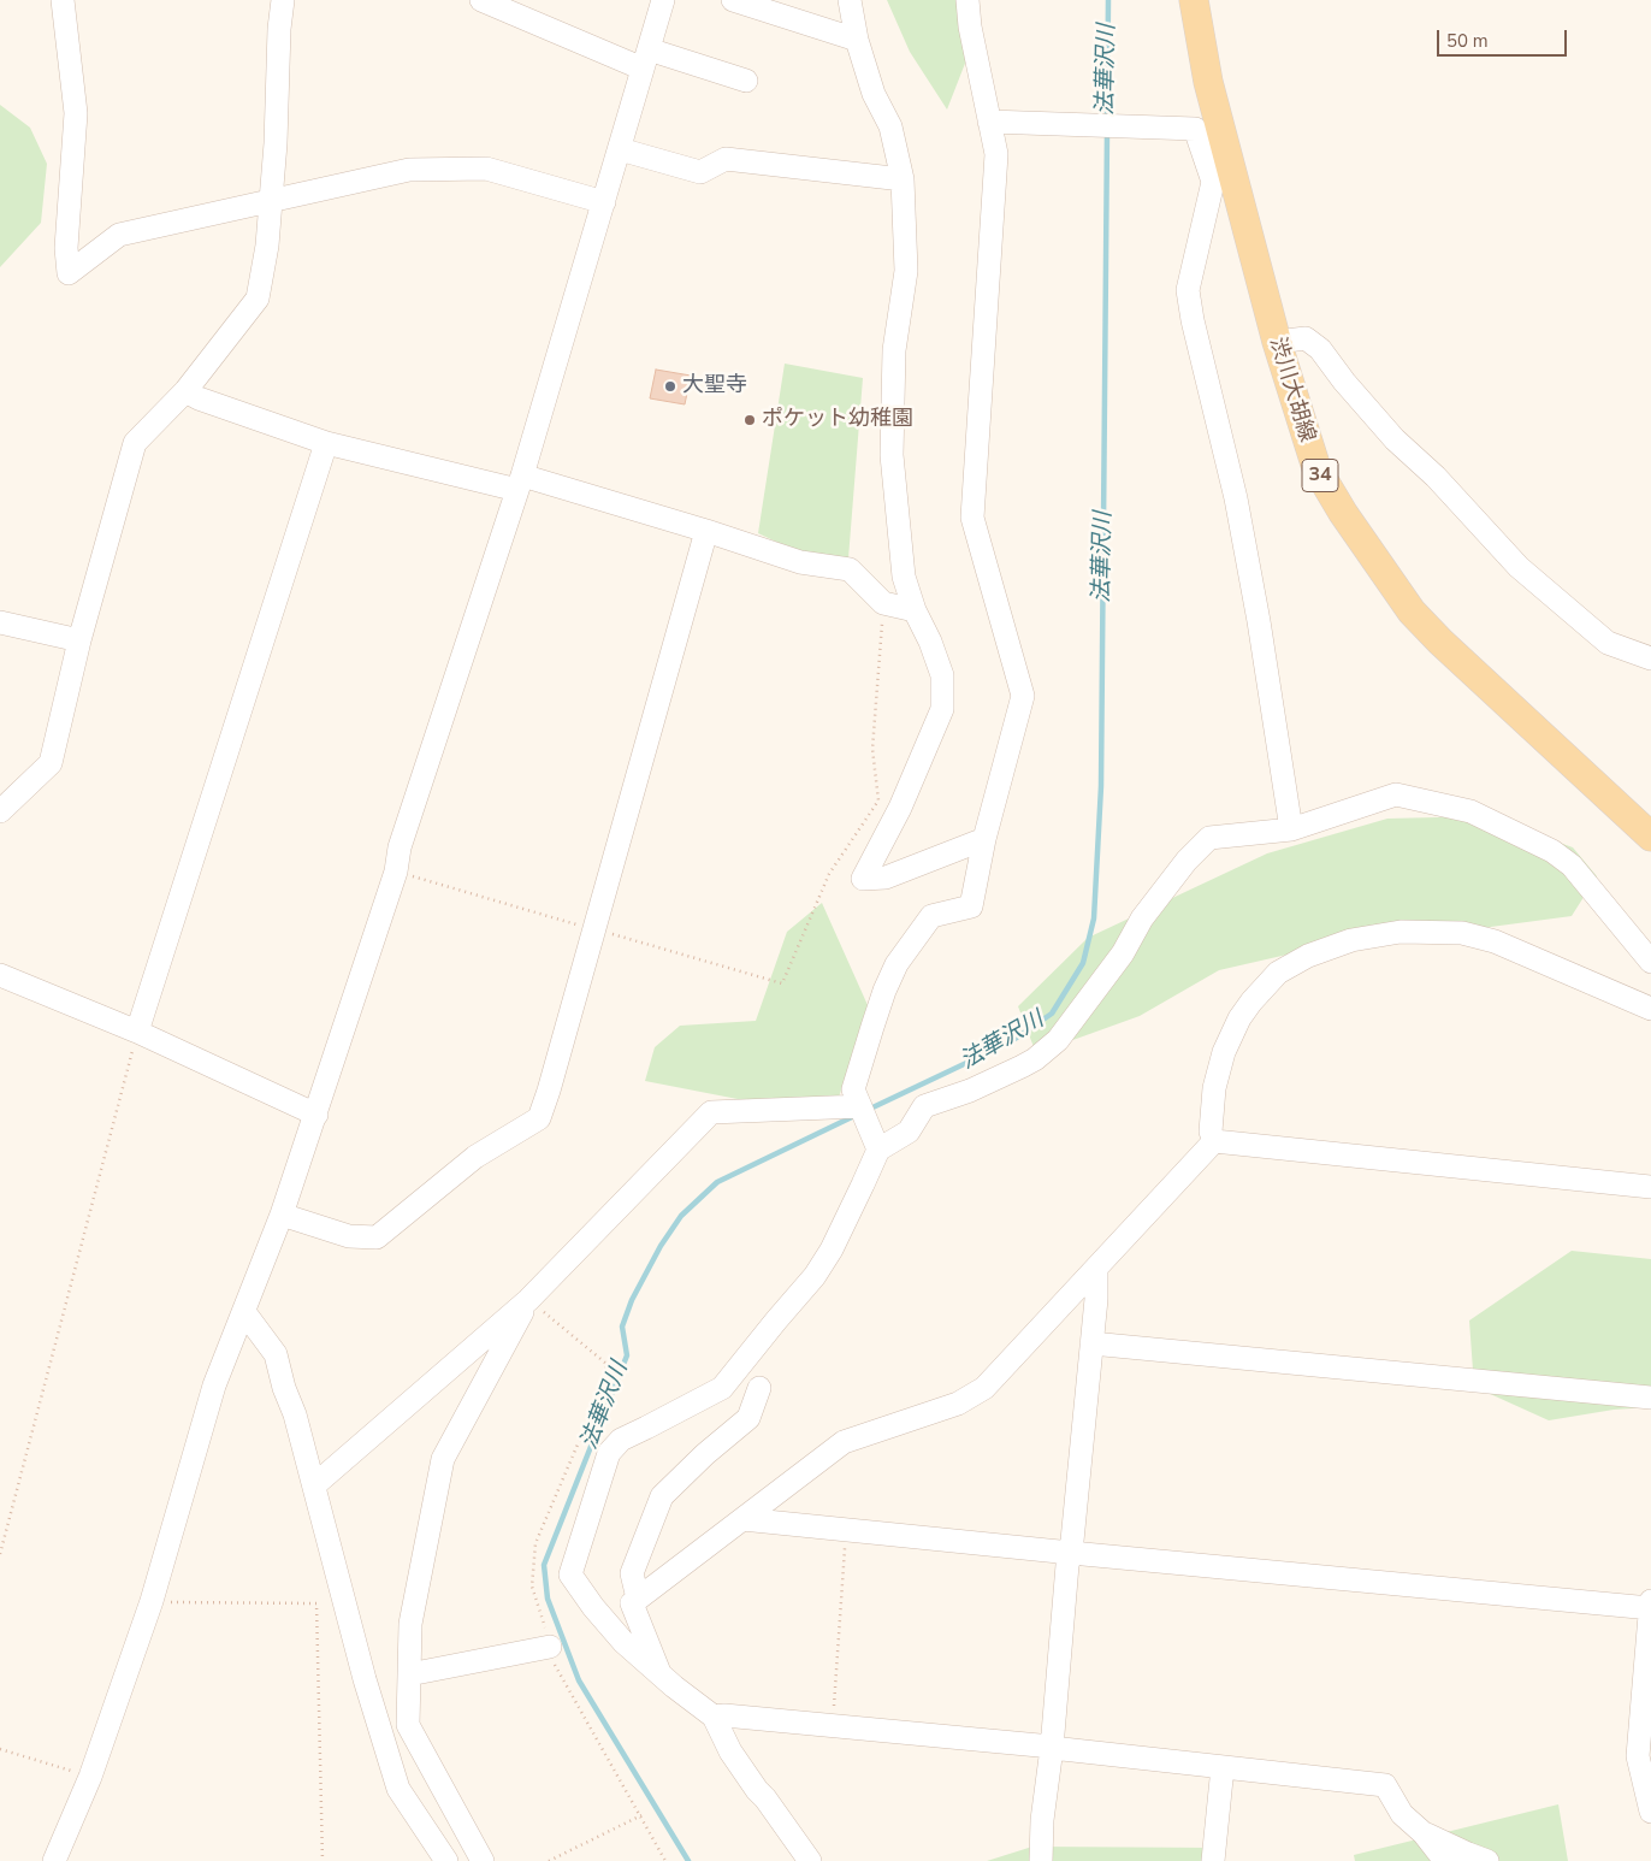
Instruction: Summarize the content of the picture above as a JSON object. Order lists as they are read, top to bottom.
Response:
{
  "streets": {
    "main road": ["渋川大胡線", "34"]
  },
  "water": ["法華沢川"],
  "places": ["大聖寺", "ポケット幼稚園"],
  "scale_bar": "50 m"
}
